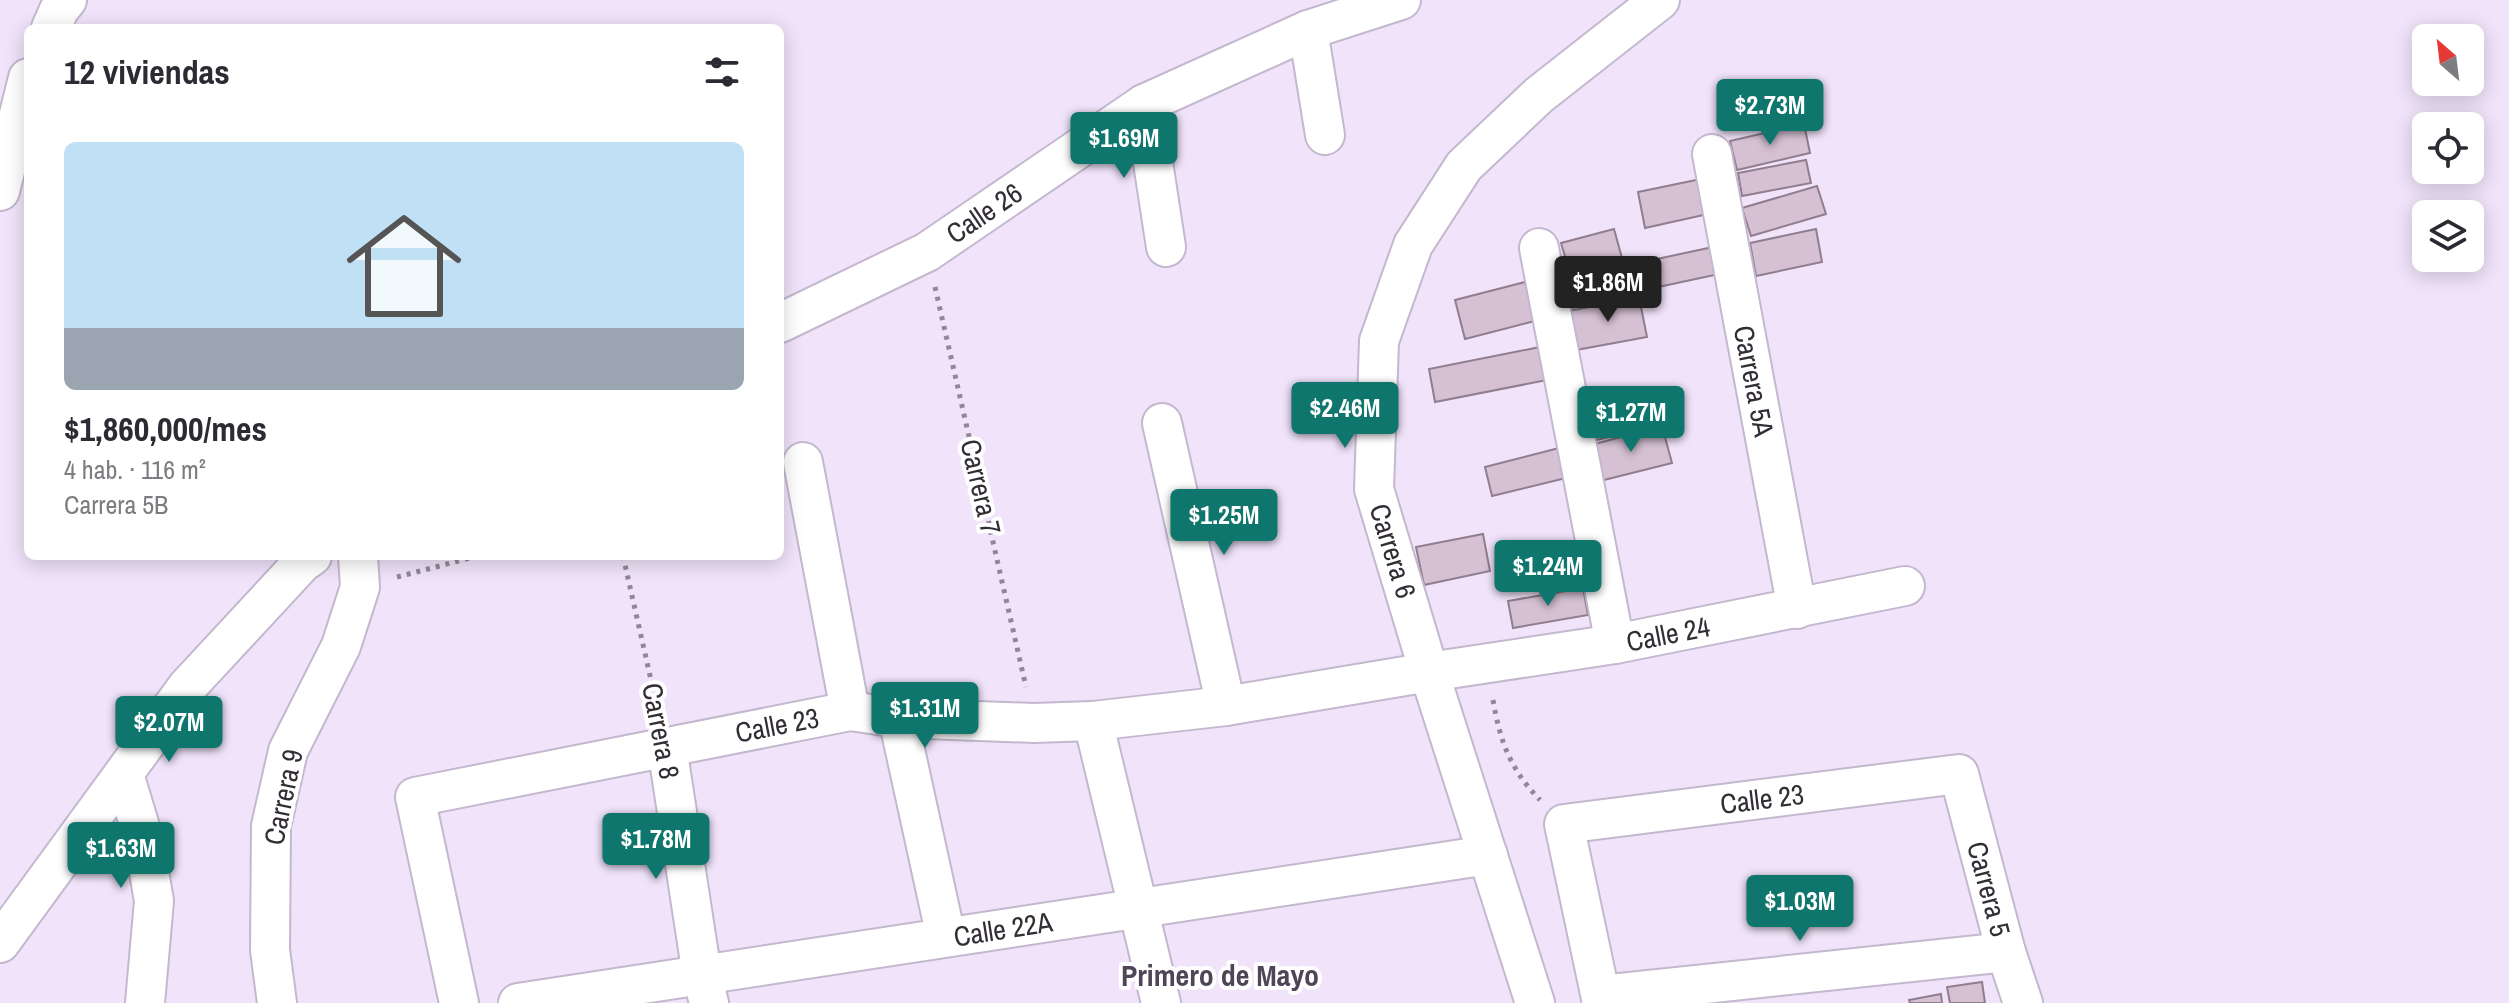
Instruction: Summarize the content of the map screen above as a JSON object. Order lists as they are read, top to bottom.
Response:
{
  "streets": {
    "street": [
      "Calle 26",
      "Carrera 5A",
      "Carrera 6",
      "Calle 24",
      "Calle 23",
      "Carrera 8",
      "Carrera 9",
      "Carrera 5",
      "Calle 22A"
    ],
    "path": ["Carrera 7"]
  },
  "crossings": [
    ["Calle 26", "Carrera 7"],
    ["Carrera 5A", "Calle 24"],
    ["Carrera 7", "Calle 23"],
    ["Carrera 6", "Calle 24"],
    ["Carrera 6", "Calle 23"],
    ["Carrera 6", "Calle 22A"],
    ["Calle 24", "Calle 23"],
    ["Calle 23", "Carrera 8"],
    ["Calle 23", "Carrera 5"],
    ["Carrera 8", "Calle 22A"]
  ],
  "districts": ["Primero de Mayo"],
  "north": "top left",
  "page": {
    "heading": "12 viviendas",
    "price": [
      "$2.73M",
      "$1.69M",
      "$1.86M",
      "$2.46M",
      "$1.27M",
      "$1.25M",
      "$1.24M",
      "$1.31M",
      "$2.07M",
      "$1.78M",
      "$1.63M",
      "$1.03M"
    ],
    "list": [
      {
        "name": "$1,860,000/mes",
        "note": "4 hab. · 116 m² · Carrera 5B"
      }
    ]
  }
}
